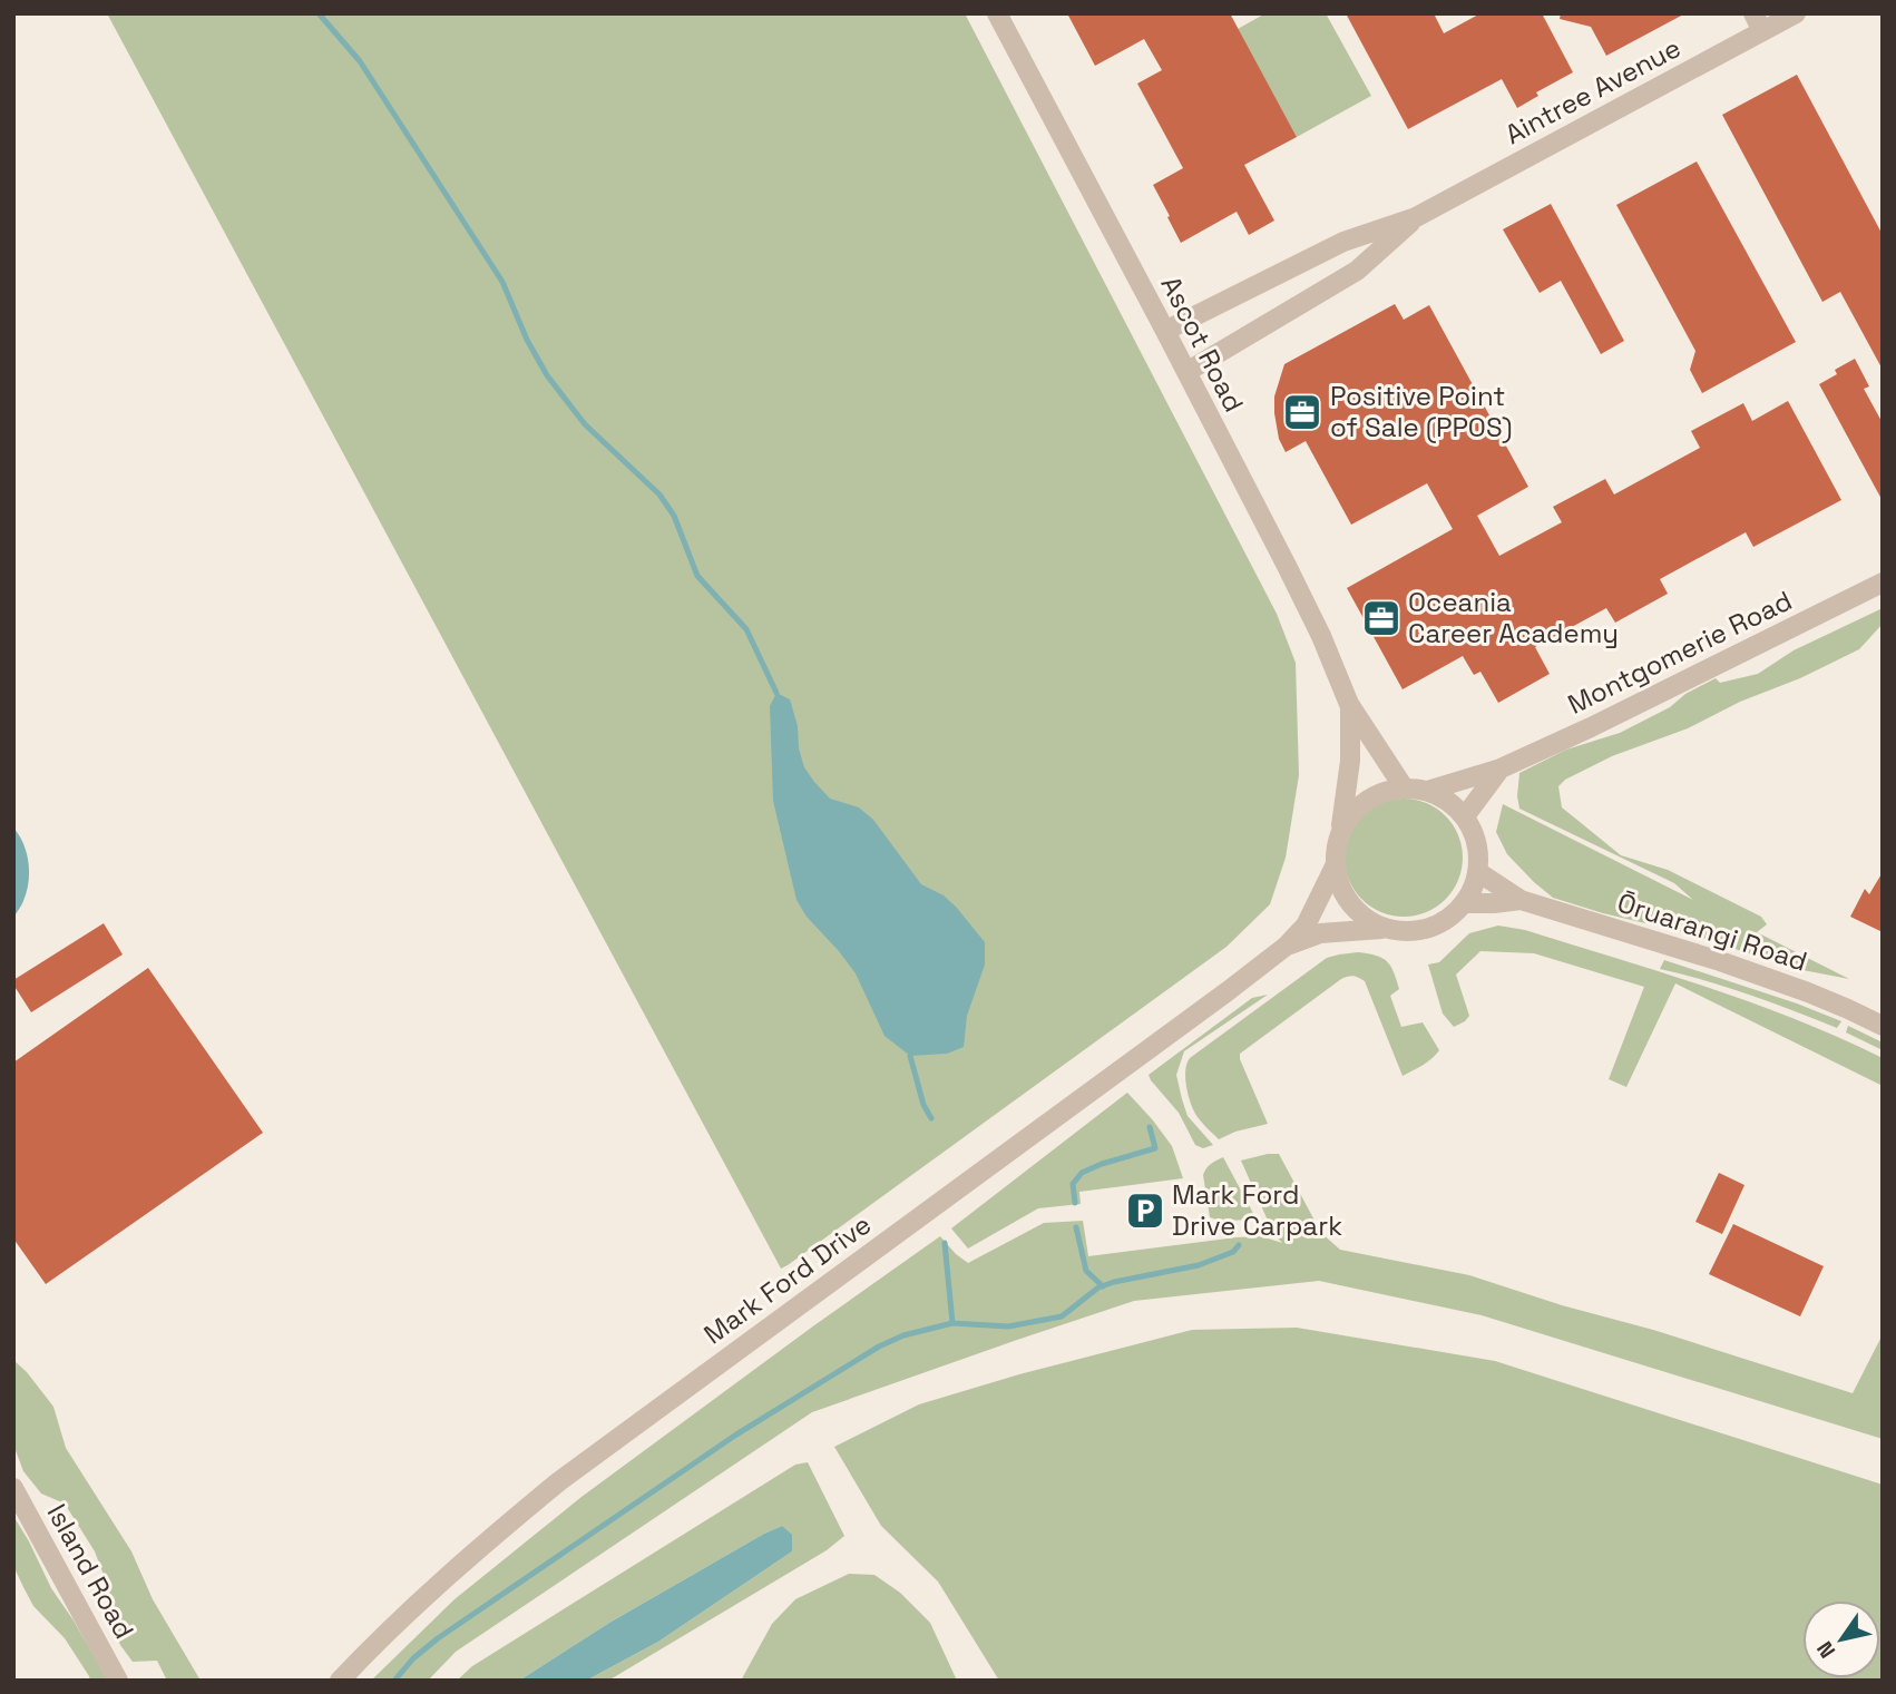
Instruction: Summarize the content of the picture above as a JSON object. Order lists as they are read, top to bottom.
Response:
{
  "streets": {
    "street": [
      "Aintree Avenue",
      "Ascot Road",
      "Montgomerie Road",
      "Ōruarangi Road",
      "Mark Ford Drive",
      "Island Road"
    ]
  },
  "crossings": [
    ["Aintree Avenue", "Ascot Road"],
    ["Ascot Road", "Montgomerie Road"],
    ["Ascot Road", "Ōruarangi Road"],
    ["Ascot Road", "Mark Ford Drive"],
    ["Montgomerie Road", "Ōruarangi Road"],
    ["Montgomerie Road", "Mark Ford Drive"],
    ["Ōruarangi Road", "Mark Ford Drive"]
  ],
  "places": {
    "office": ["Positive Point of Sale (PPOS)", "Oceania Career Academy"],
    "parking": ["Mark Ford Drive Carpark"]
  },
  "north": "bottom left"
}
